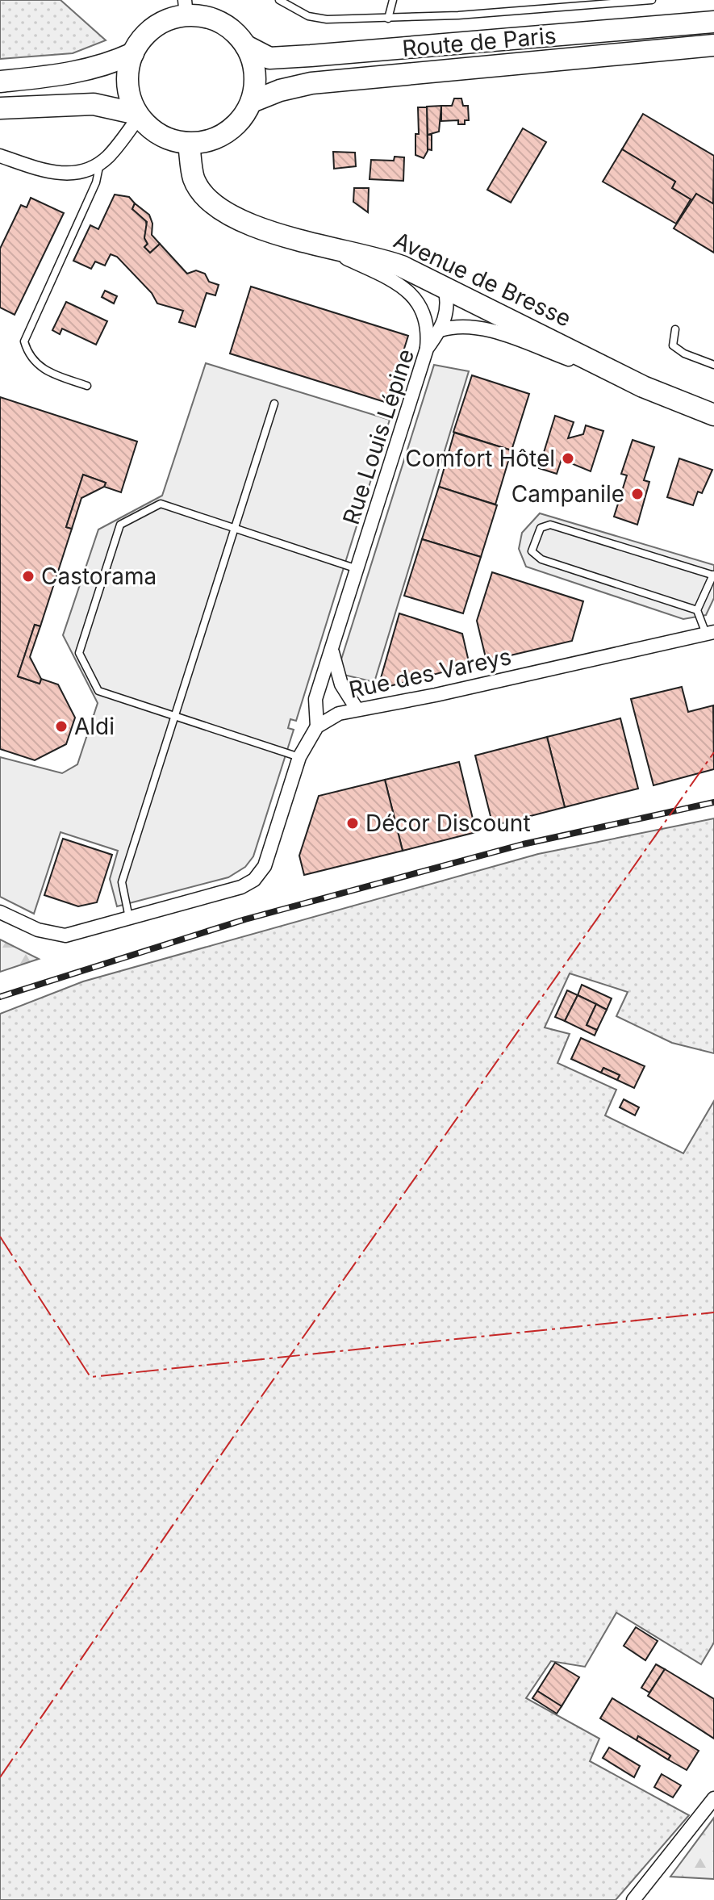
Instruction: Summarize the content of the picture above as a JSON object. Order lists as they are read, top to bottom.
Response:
{
  "streets": {
    "main road": ["Route de Paris", "Avenue de Bresse"],
    "street": ["Rue Louis Lépine", "Rue des Vareys"]
  },
  "crossings": [
    ["Route de Paris", "Avenue de Bresse"],
    ["Avenue de Bresse", "Rue Louis Lépine"],
    ["Rue Louis Lépine", "Rue des Vareys"]
  ],
  "places": [
    "Comfort Hôtel",
    "Campanile",
    "Castorama",
    "Aldi",
    "Décor Discount"
  ]
}
